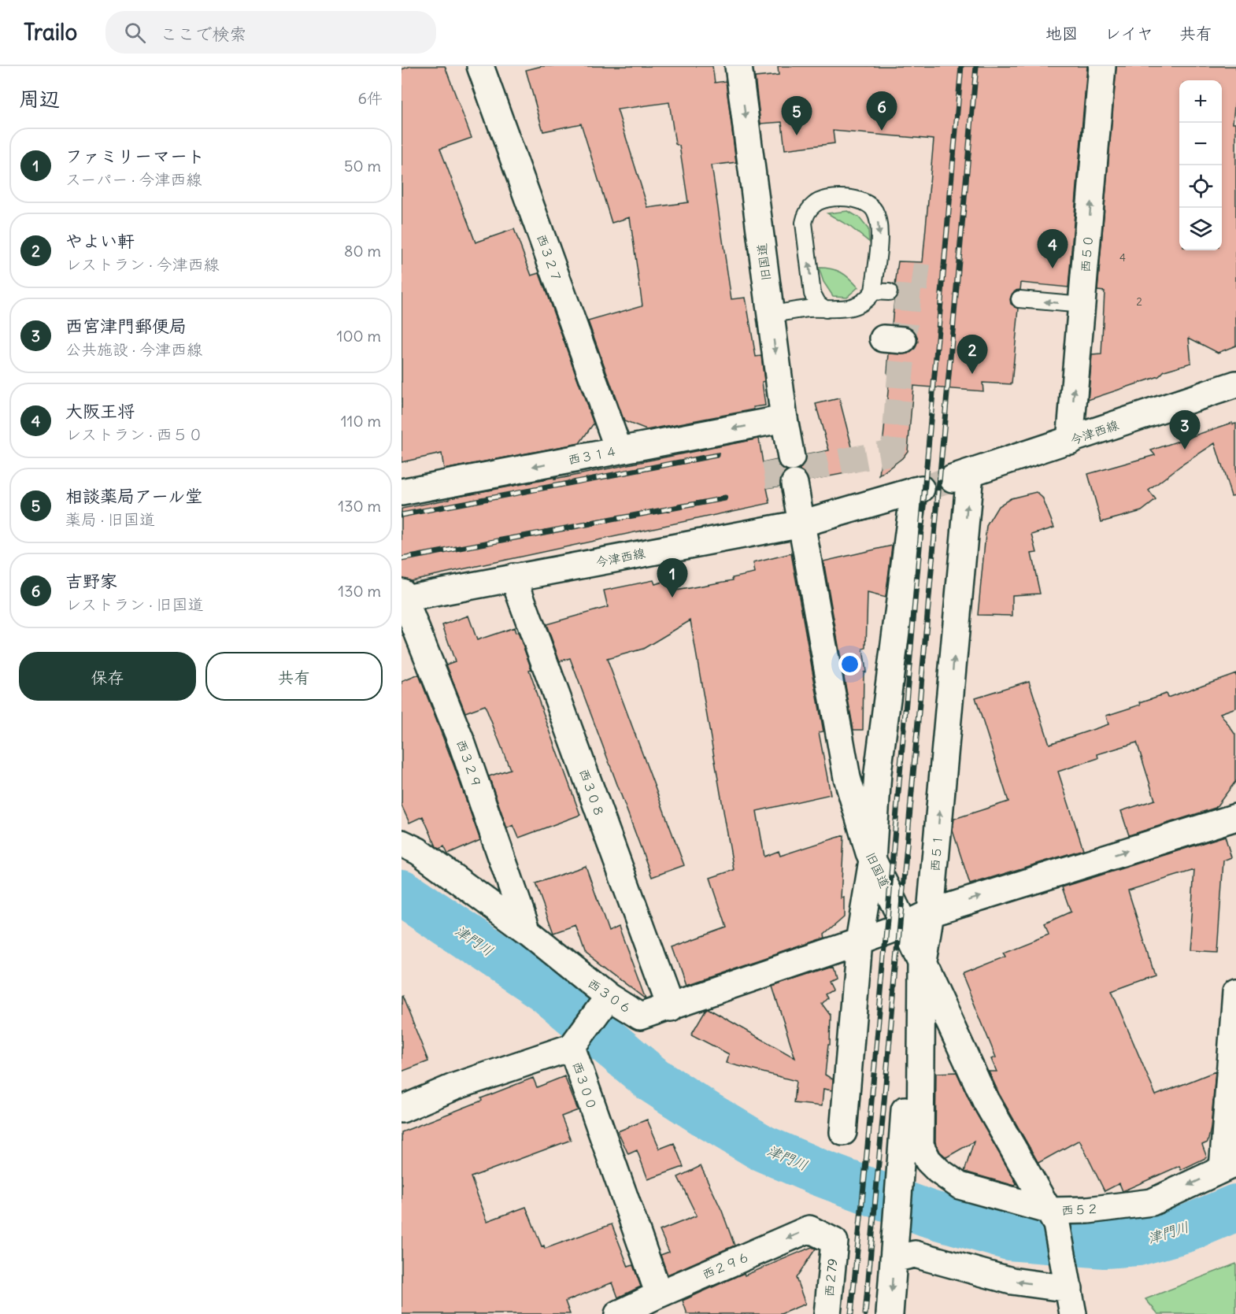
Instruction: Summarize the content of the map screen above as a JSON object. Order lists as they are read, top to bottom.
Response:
{
  "streets": {
    "street": [
      "西５０",
      "西３２７",
      "旧国道",
      "今津西線",
      "西３１４",
      "西３２９",
      "西３０８",
      "西５１",
      "西３０６",
      "西３００",
      "西５２",
      "西２９６",
      "西２79"
    ]
  },
  "crossings": [
    ["西５０", "今津西線"],
    ["西３２７", "西３１４"],
    ["旧国道", "今津西線"],
    ["旧国道", "西３１４"],
    ["旧国道", "西５１"],
    ["旧国道", "西３０６"],
    ["旧国道", "西５２"],
    ["今津西線", "西３２９"],
    ["今津西線", "西３０８"],
    ["今津西線", "西５１"],
    ["西３２９", "西３０６"],
    ["西３０８", "西３０６"],
    ["西５１", "西３０６"],
    ["西５１", "西５２"],
    ["西３００", "西２９６"],
    ["西２９６", "西２79"]
  ],
  "one_way": [
    "西５０",
    "西３１４",
    "西５１",
    "西５２",
    "西２９６"
  ],
  "water": ["津門川"],
  "house_numbers": ["4", "2"],
  "page": {
    "header": "Trailo",
    "search": "ここで検索",
    "nav": ["地図", "レイヤ", "共有"],
    "heading": ["周辺", "6件"],
    "map_buttons": ["+", "−"],
    "pins": [
      "6",
      "5",
      "4",
      "2",
      "3",
      "1"
    ],
    "list": [
      {
        "mark": "1",
        "name": "ファミリーマート",
        "note": "スーパー · 今津西線",
        "value": "50 m"
      },
      {
        "mark": "2",
        "name": "やよい軒",
        "note": "レストラン · 今津西線",
        "value": "80 m"
      },
      {
        "mark": "3",
        "name": "西宮津門郵便局",
        "note": "公共施設 · 今津西線",
        "value": "100 m"
      },
      {
        "mark": "4",
        "name": "大阪王将",
        "note": "レストラン · 西５０",
        "value": "110 m"
      },
      {
        "mark": "5",
        "name": "相談薬局アール堂",
        "note": "薬局 · 旧国道",
        "value": "130 m"
      },
      {
        "mark": "6",
        "name": "吉野家",
        "note": "レストラン · 旧国道",
        "value": "130 m"
      }
    ],
    "buttons": ["保存", "共有"]
  }
}
